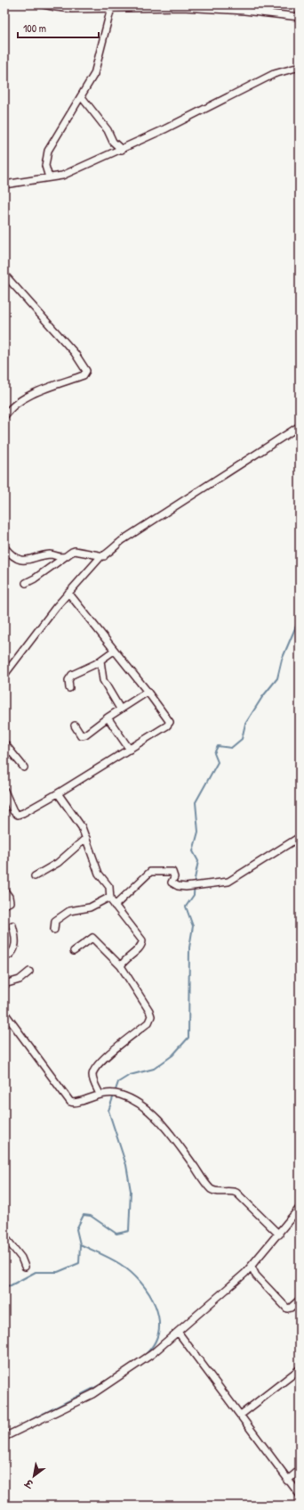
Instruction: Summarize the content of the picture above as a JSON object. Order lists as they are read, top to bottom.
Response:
{
  "scale_bar": "100 m",
  "north": "bottom left"
}
